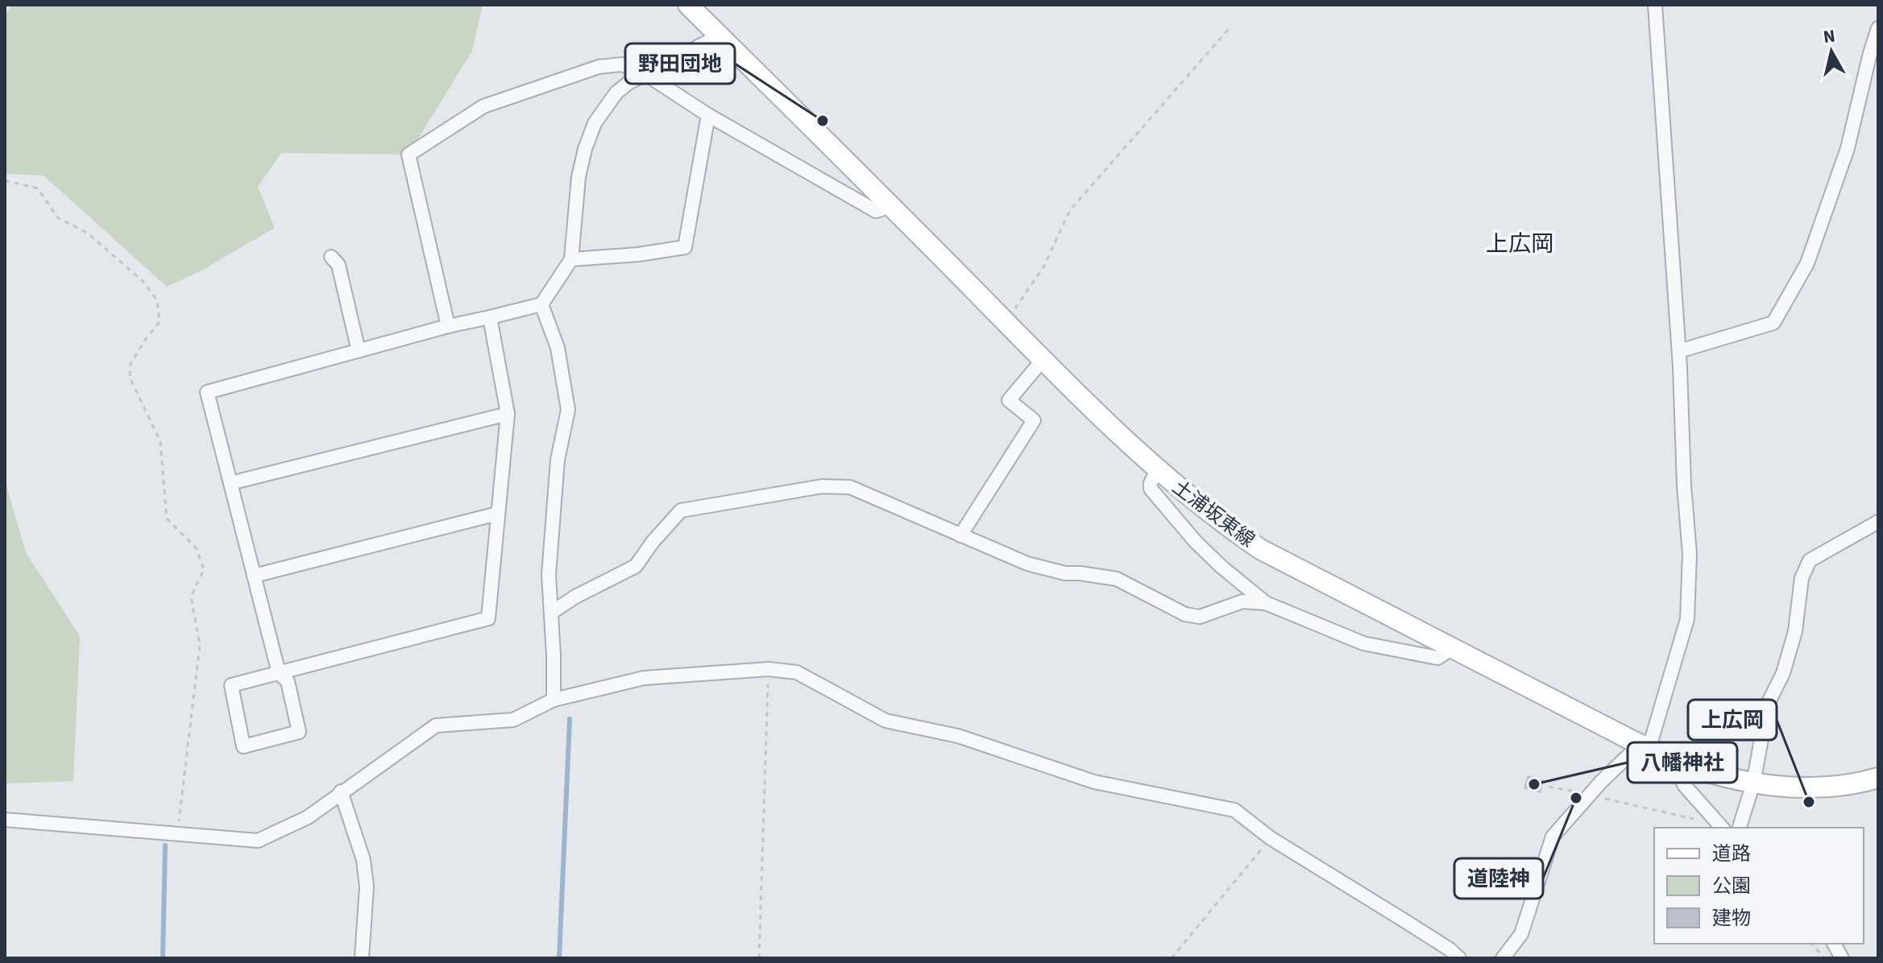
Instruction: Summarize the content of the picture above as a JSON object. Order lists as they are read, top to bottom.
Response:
{
  "streets": {
    "main road": ["土浦坂東線"]
  },
  "districts": ["上広岡"],
  "places": [
    "野田団地",
    "八幡神社",
    "道陸神",
    "上広岡"
  ],
  "legend": ["道路", "公園", "建物"],
  "north": "top"
}
